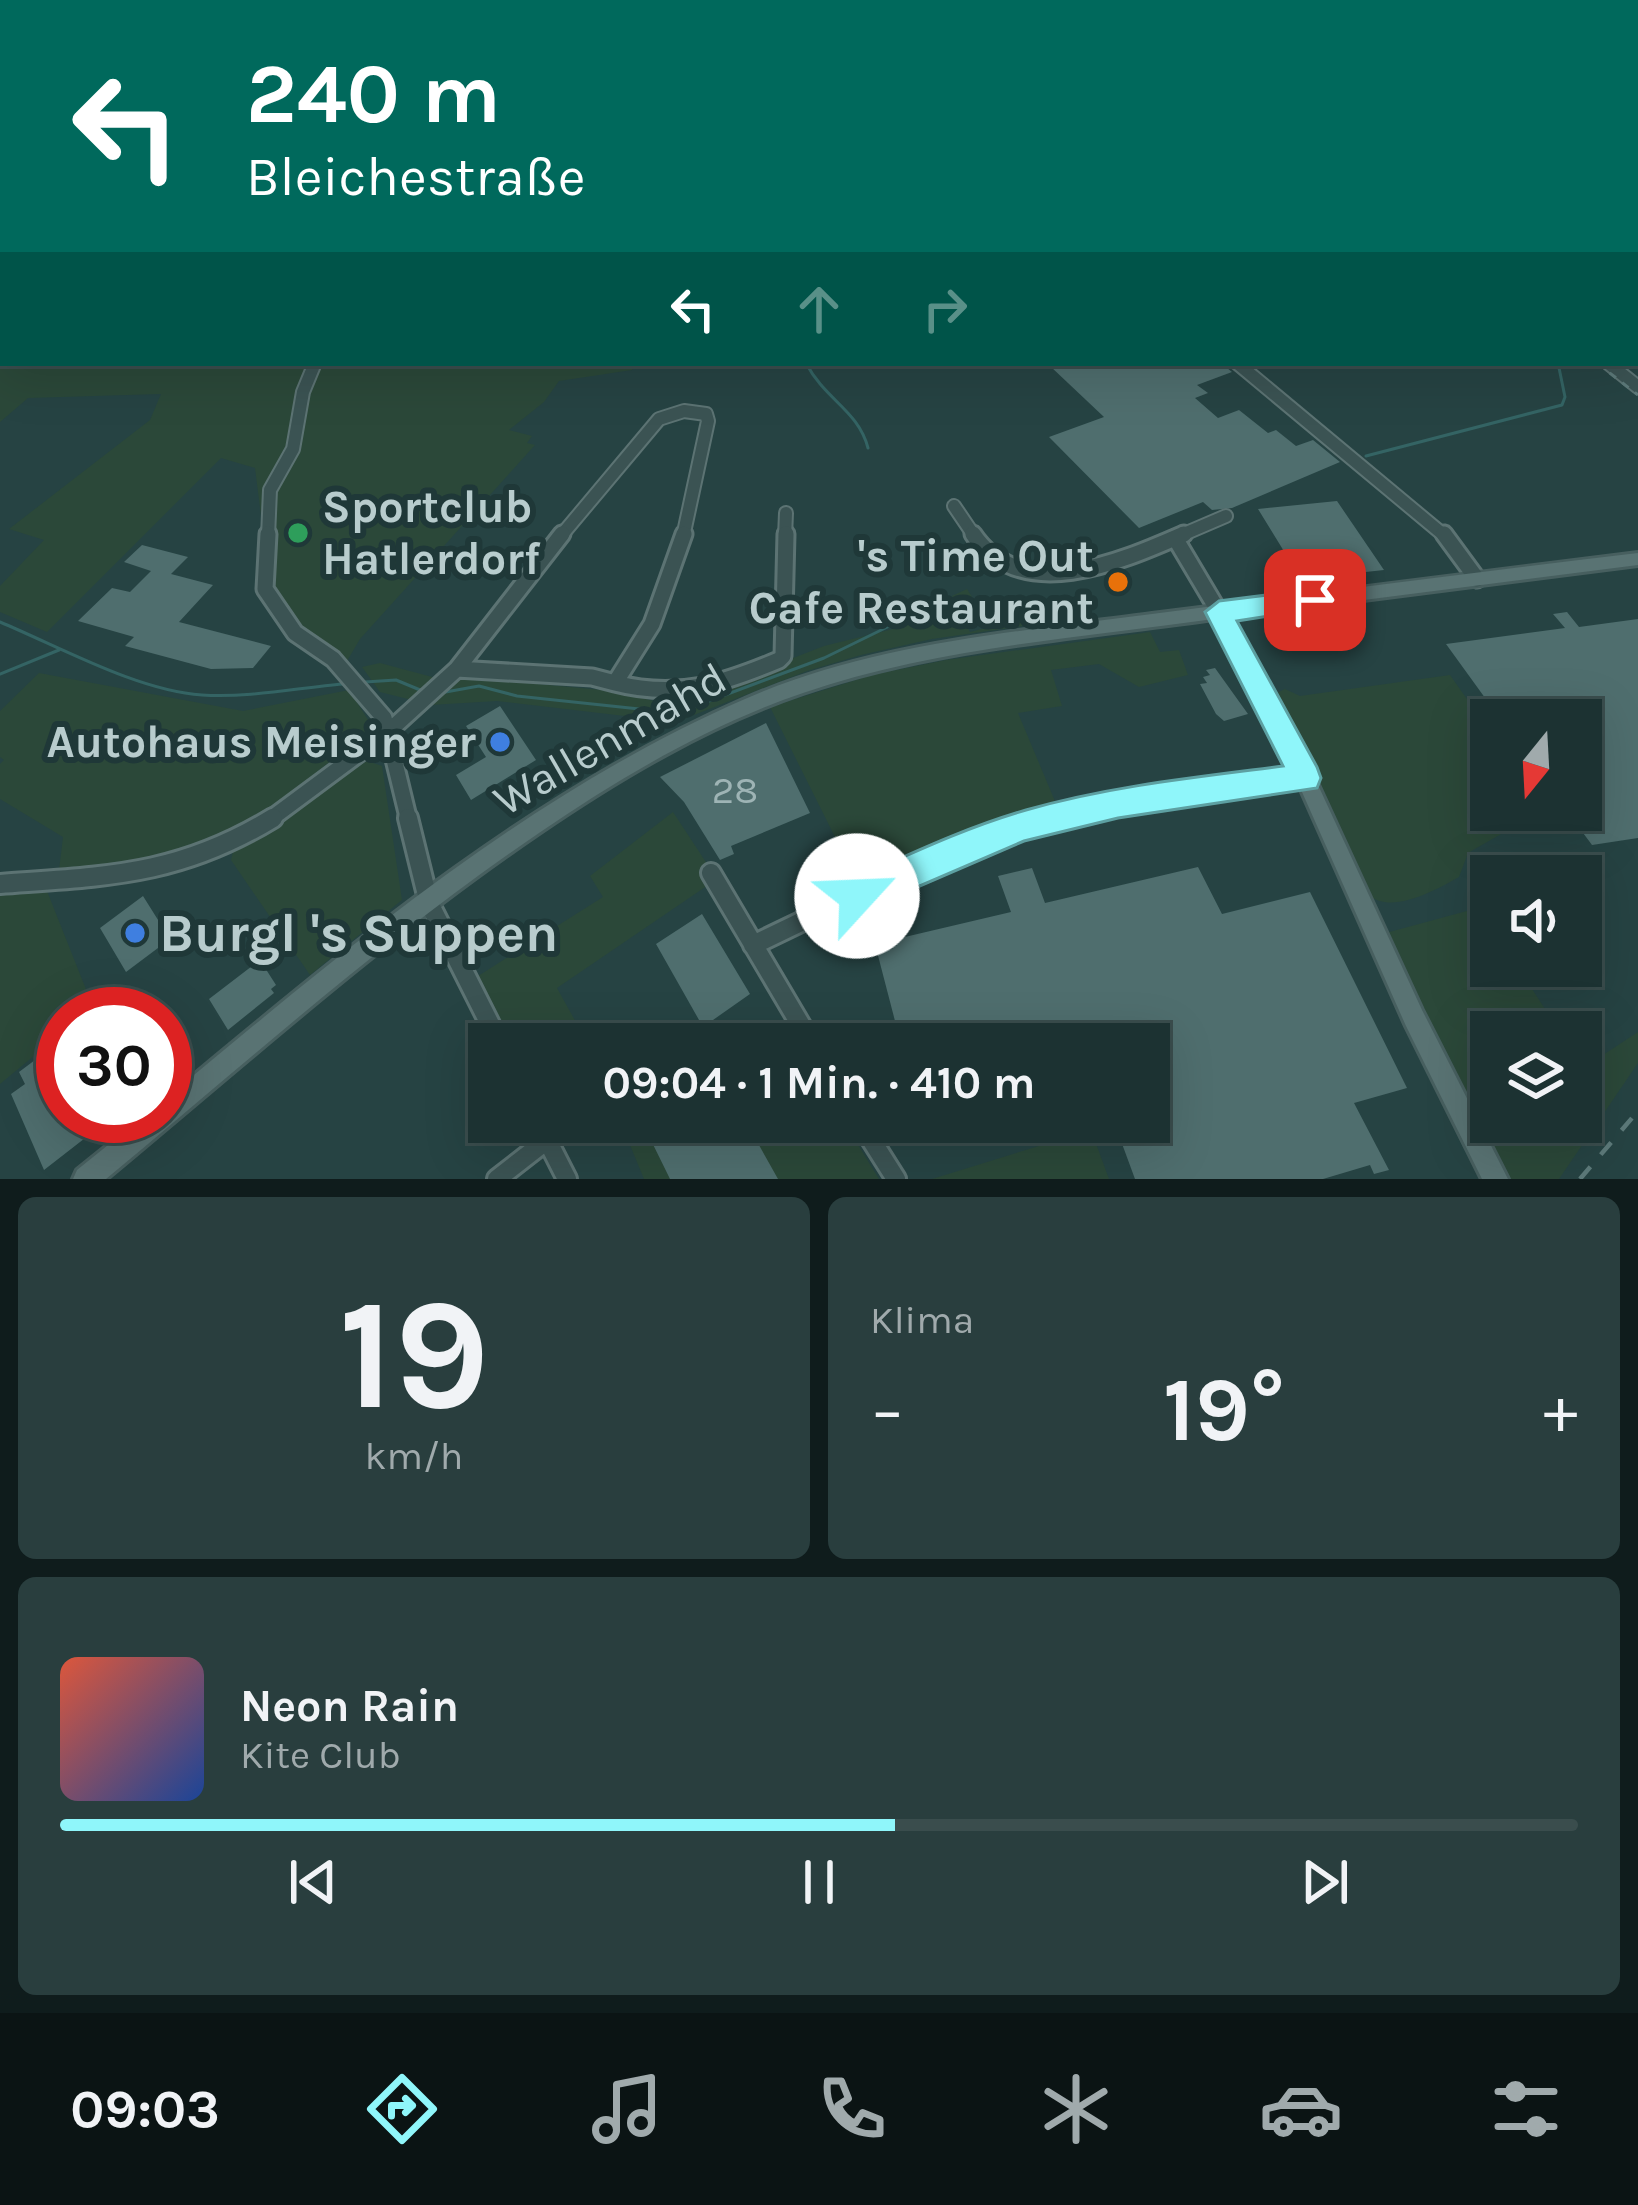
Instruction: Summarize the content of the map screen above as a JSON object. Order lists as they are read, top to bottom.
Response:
{
  "streets": {
    "main road": ["Wallenmahd"]
  },
  "places": [
    "Sportclub Hatlerdorf",
    "'s Time Out Cafe Restaurant",
    "Autohaus Meisinger",
    "Burgl 's Suppen"
  ],
  "house_numbers": ["28"],
  "north": "bottom",
  "page": {
    "turn": ["240 m", "Bleichestraße"],
    "limit": "30",
    "trip": "09:04 · 1 Min. · 410 m",
    "tile": [
      ["19", "km/h"],
      "Klima"
    ],
    "heat": ["−", "19°", "+"],
    "song": ["Neon Rain", "Kite Club"],
    "tabs": "09:03"
  }
}
